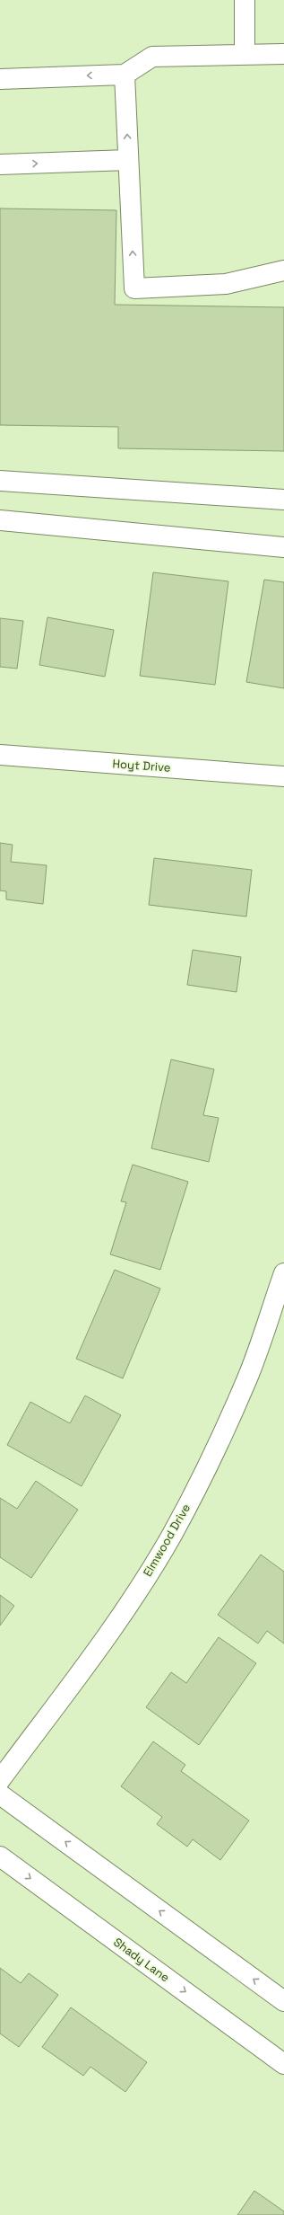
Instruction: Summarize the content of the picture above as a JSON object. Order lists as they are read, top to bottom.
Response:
{
  "streets": {
    "street": ["Hoyt Drive", "Elmwood Drive", "Shady Lane"]
  }
}
